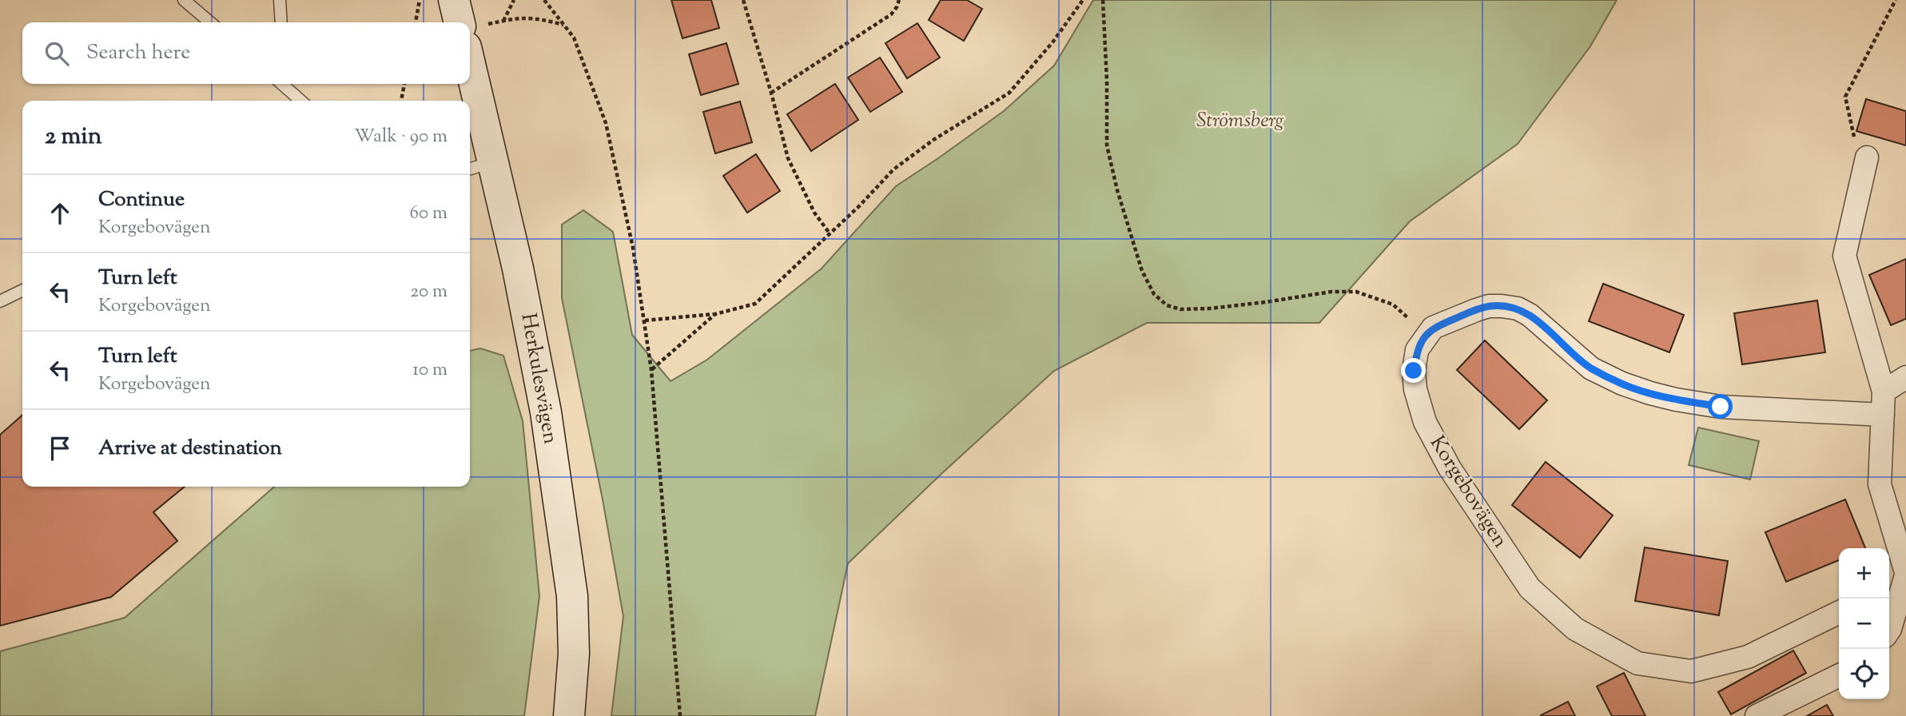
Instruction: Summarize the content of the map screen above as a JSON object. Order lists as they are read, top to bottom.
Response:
{
  "streets": {
    "street": ["Herkulesvägen", "Korgebovägen"]
  },
  "parks": ["Strömsberg"],
  "page": {
    "search": "Search here",
    "heading": ["2 min", "Walk · 90 m"],
    "list": [
      ["Continue", "Korgebovägen", "60 m"],
      ["Turn left", "Korgebovägen", "20 m"],
      ["Turn left", "Korgebovägen", "10 m"],
      "Arrive at destination"
    ],
    "map_buttons": ["+", "−"]
  }
}
